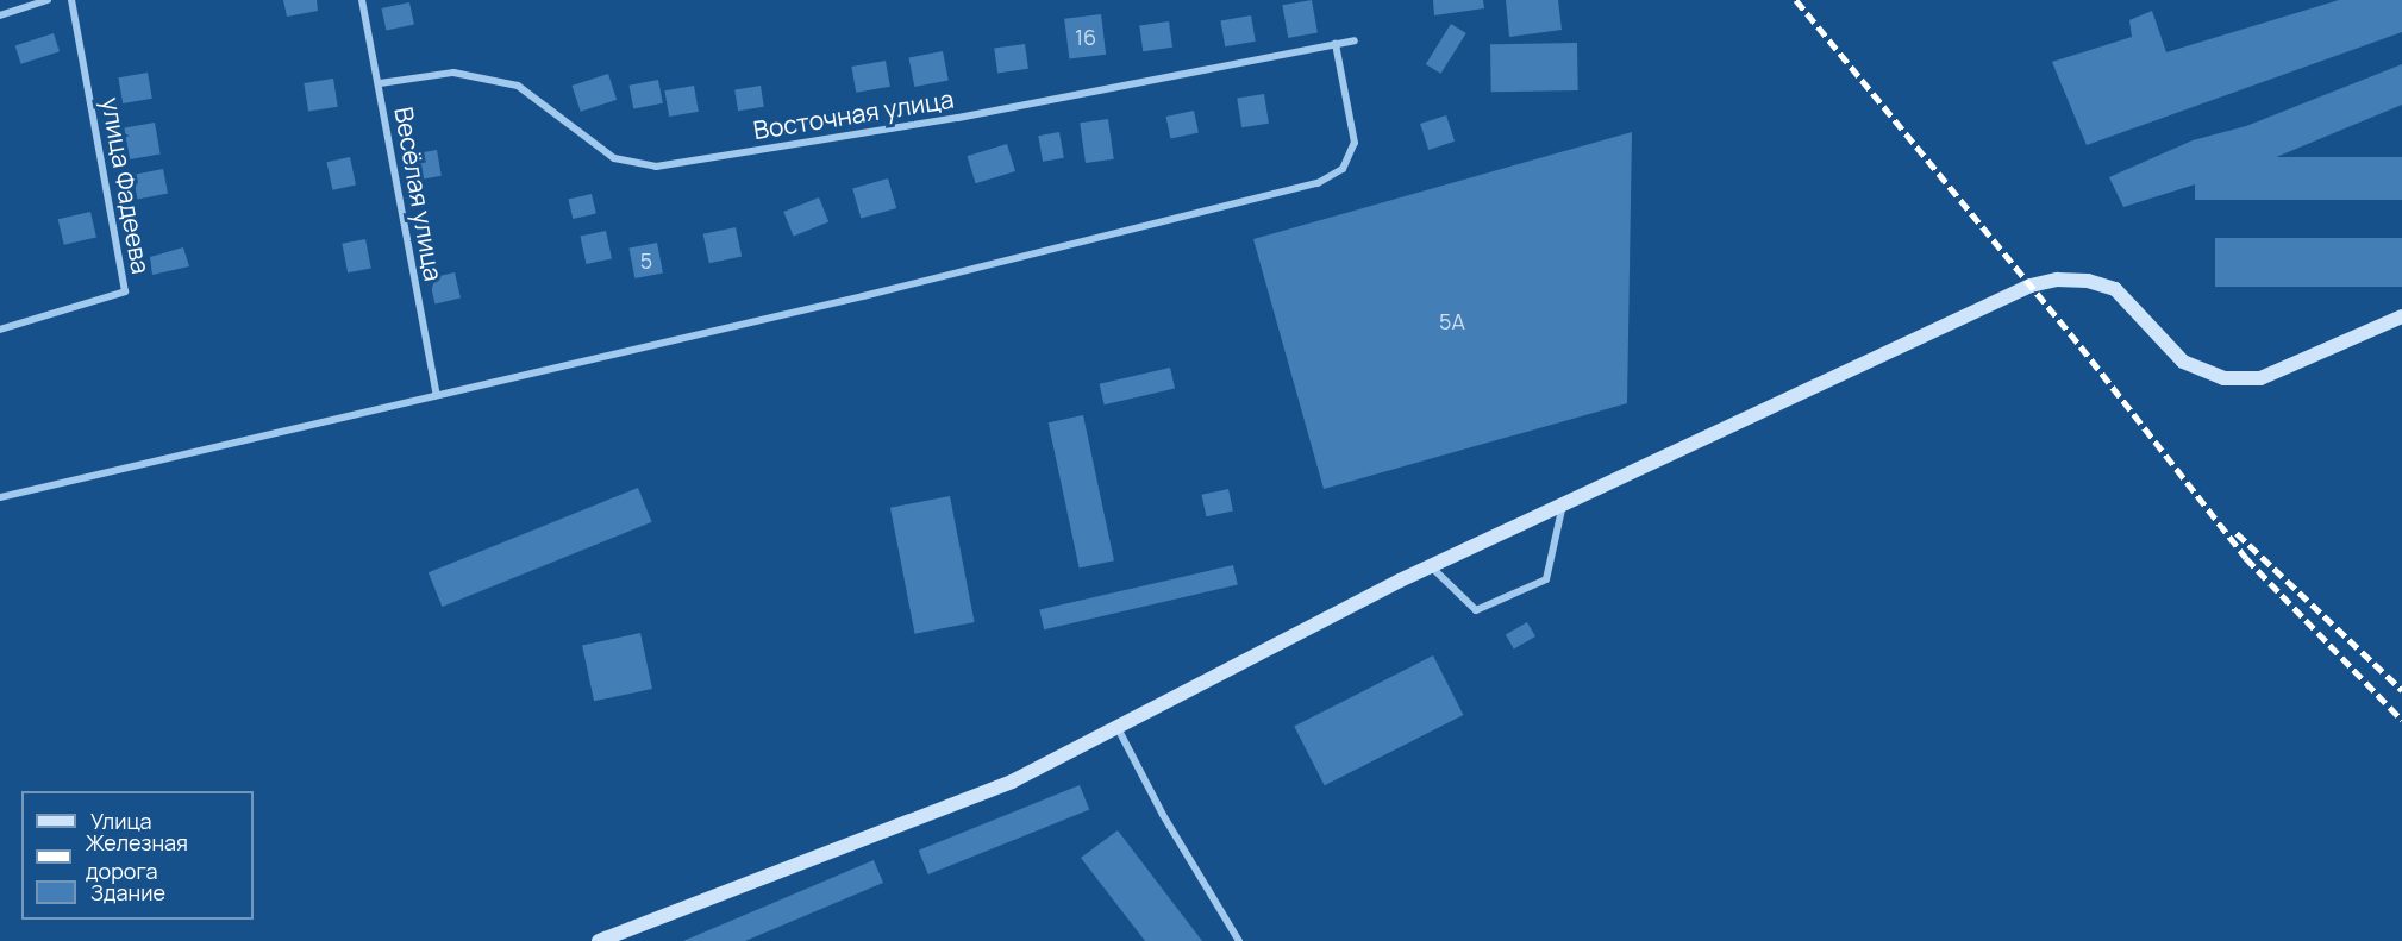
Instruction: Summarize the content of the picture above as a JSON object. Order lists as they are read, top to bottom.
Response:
{
  "streets": {
    "street": ["Восточная улица", "улица Фадеева", "Весёлая улица"]
  },
  "crossings": [
    ["Восточная улица", "Весёлая улица"]
  ],
  "house_numbers": ["16", "5", "5А"],
  "legend": ["Улица", "Железная дорога", "Здание"]
}
